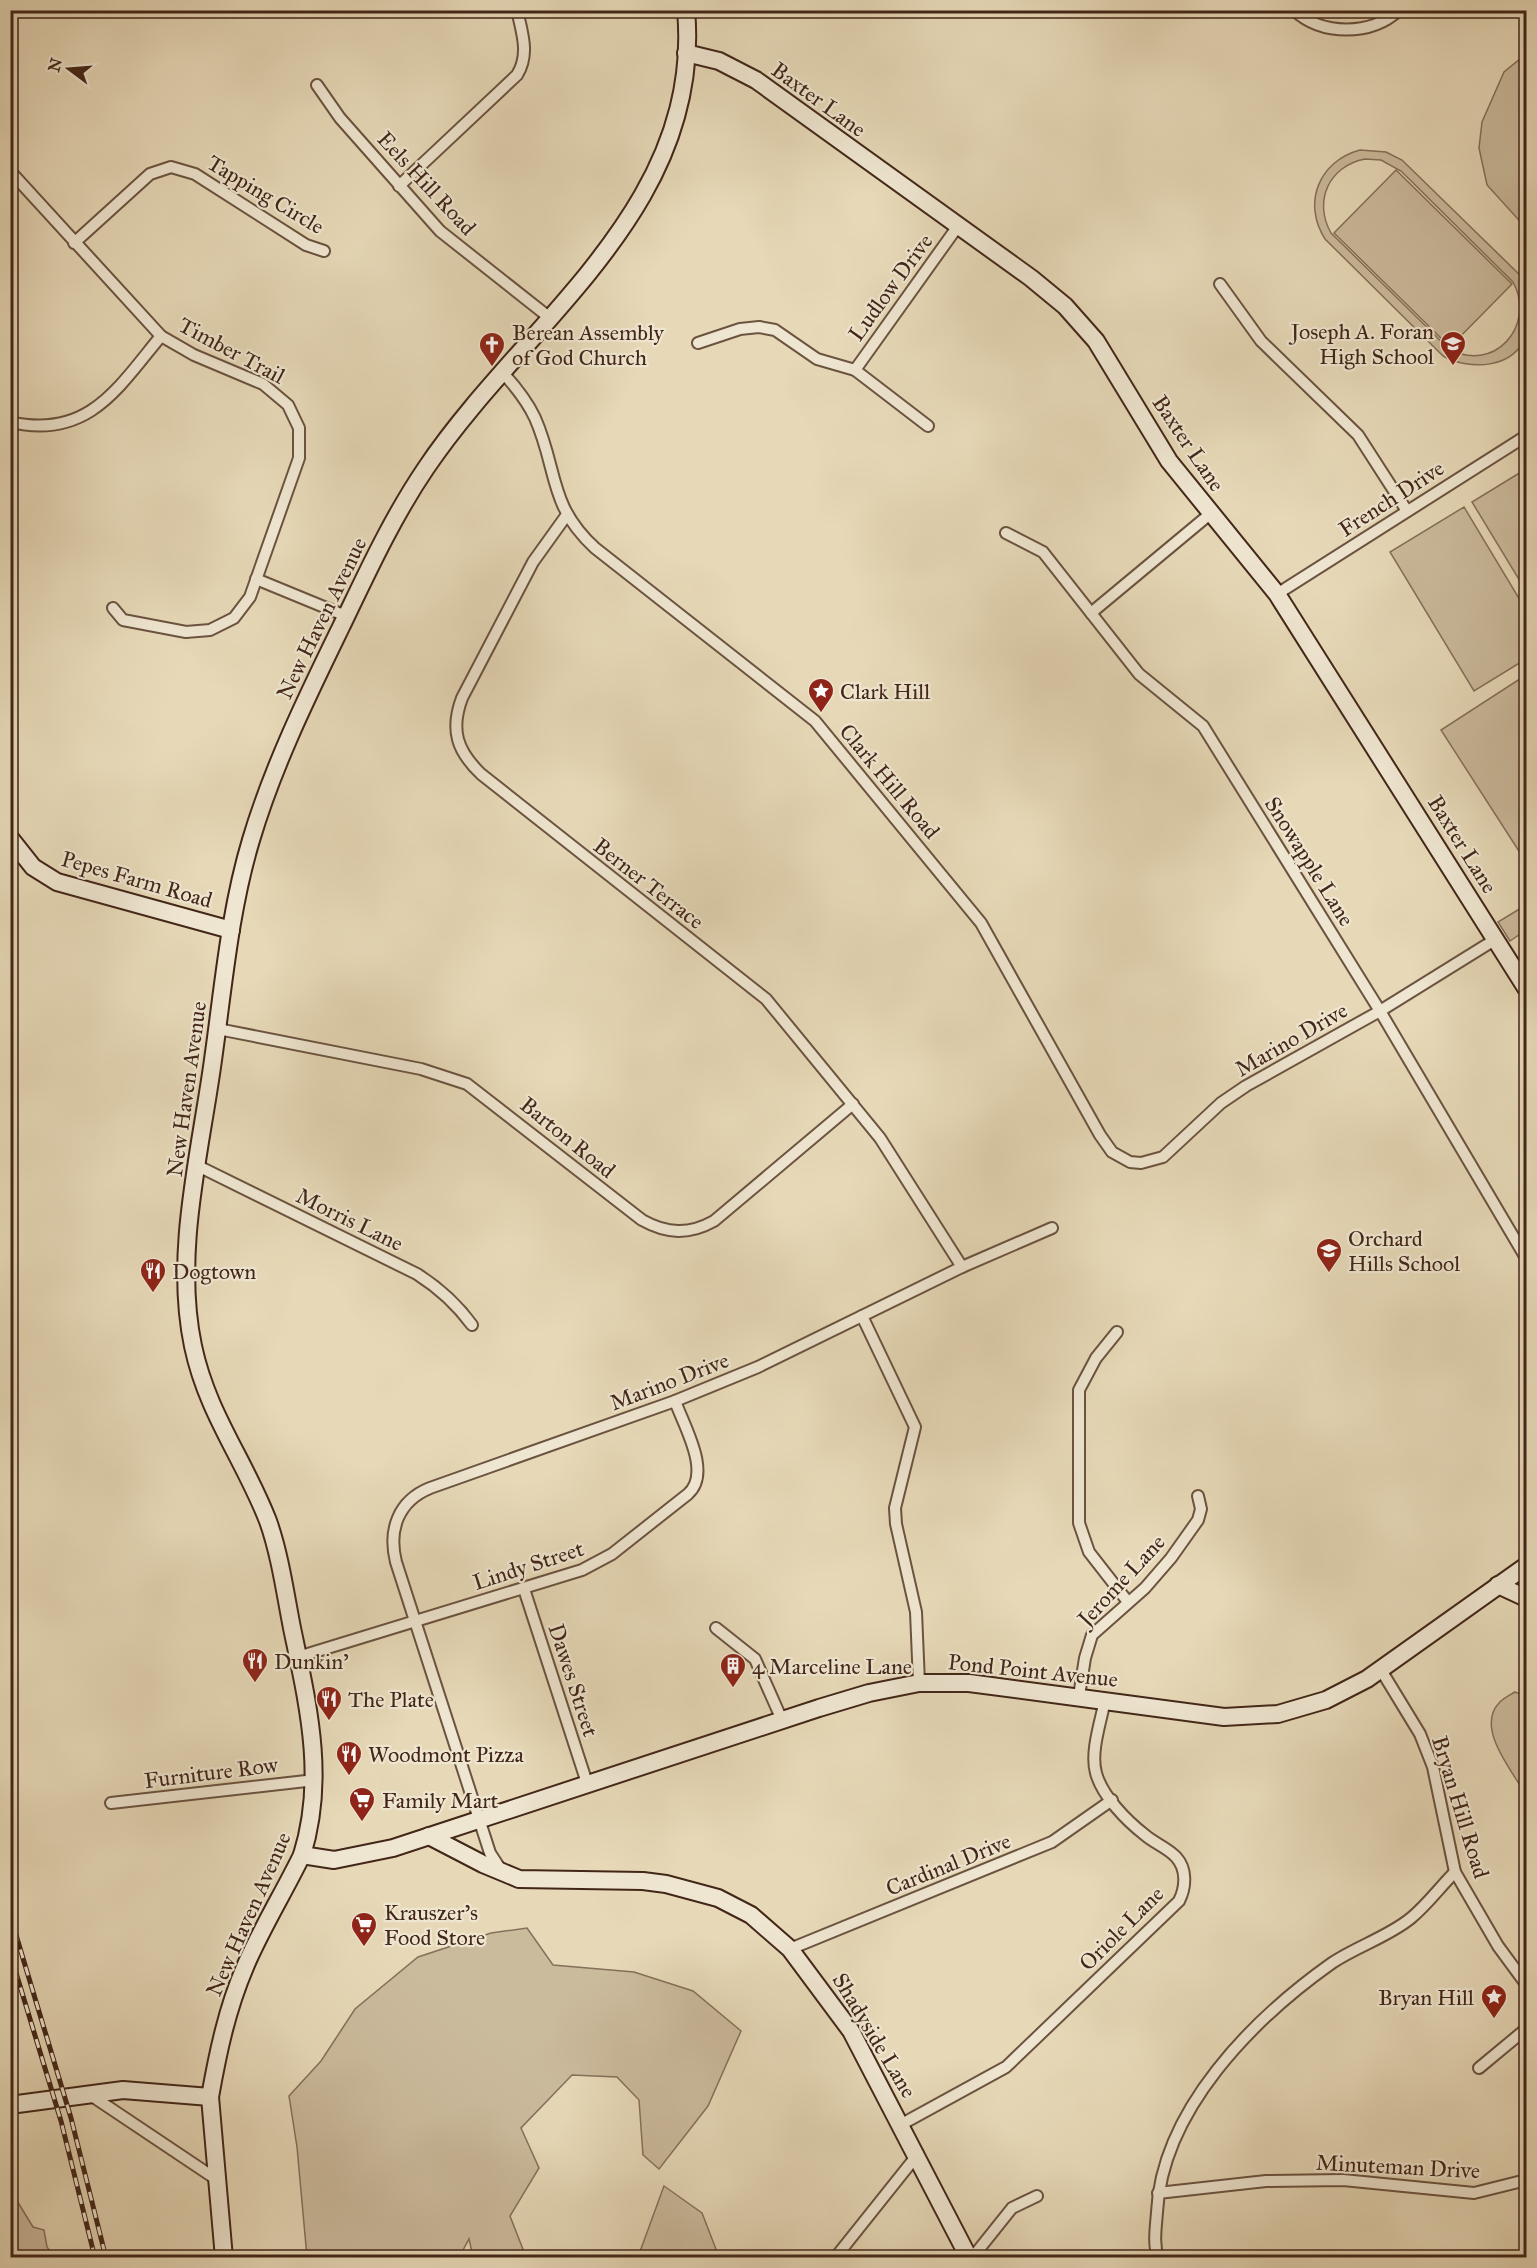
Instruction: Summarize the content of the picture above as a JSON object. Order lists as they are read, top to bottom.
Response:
{
  "streets": {
    "main road": [
      "Baxter Lane",
      "New Haven Avenue",
      "Pepes Farm Road",
      "Pond Point Avenue",
      "Shadyside Lane"
    ],
    "street": [
      "Eels Hill Road",
      "Tapping Circle",
      "Ludlow Drive",
      "Timber Trail",
      "French Drive",
      "Clark Hill Road",
      "Snowapple Lane",
      "Berner Terrace",
      "Marino Drive",
      "Barton Road",
      "Morris Lane",
      "Lindy Street",
      "Jerome Lane",
      "Dawes Street",
      "Furniture Row",
      "Bryan Hill Road",
      "Cardinal Drive",
      "Oriole Lane",
      "Minuteman Drive"
    ]
  },
  "crossings": [
    ["Baxter Lane", "Ludlow Drive"],
    ["Baxter Lane", "French Drive"],
    ["Baxter Lane", "New Haven Avenue"],
    ["Baxter Lane", "Marino Drive"],
    ["Eels Hill Road", "New Haven Avenue"],
    ["Tapping Circle", "Timber Trail"],
    ["New Haven Avenue", "Clark Hill Road"],
    ["New Haven Avenue", "Pepes Farm Road"],
    ["New Haven Avenue", "Barton Road"],
    ["New Haven Avenue", "Morris Lane"],
    ["New Haven Avenue", "Lindy Street"],
    ["New Haven Avenue", "Pond Point Avenue"],
    ["New Haven Avenue", "Furniture Row"],
    ["Clark Hill Road", "Berner Terrace"],
    ["Clark Hill Road", "Marino Drive"],
    ["Snowapple Lane", "Marino Drive"],
    ["Berner Terrace", "Marino Drive"],
    ["Berner Terrace", "Barton Road"],
    ["Marino Drive", "Lindy Street"],
    ["Marino Drive", "Pond Point Avenue"],
    ["Lindy Street", "Dawes Street"],
    ["Jerome Lane", "Pond Point Avenue"],
    ["Pond Point Avenue", "Dawes Street"],
    ["Pond Point Avenue", "Bryan Hill Road"],
    ["Pond Point Avenue", "Oriole Lane"],
    ["Pond Point Avenue", "Shadyside Lane"],
    ["Cardinal Drive", "Oriole Lane"],
    ["Cardinal Drive", "Shadyside Lane"],
    ["Oriole Lane", "Shadyside Lane"]
  ],
  "places": {
    "school or university": ["Joseph A. Foran High School", "Orchard Hills School"],
    "church": ["Berean Assembly of God Church"],
    "place": ["Clark Hill", "Bryan Hill"],
    "restaurant": [
      "Dogtown",
      "Dunkin'",
      "The Plate",
      "Woodmont Pizza"
    ],
    "building": ["4 Marceline Lane"],
    "supermarket": ["Family Mart", "Krauszer's Food Store"]
  },
  "north": "left"
}
